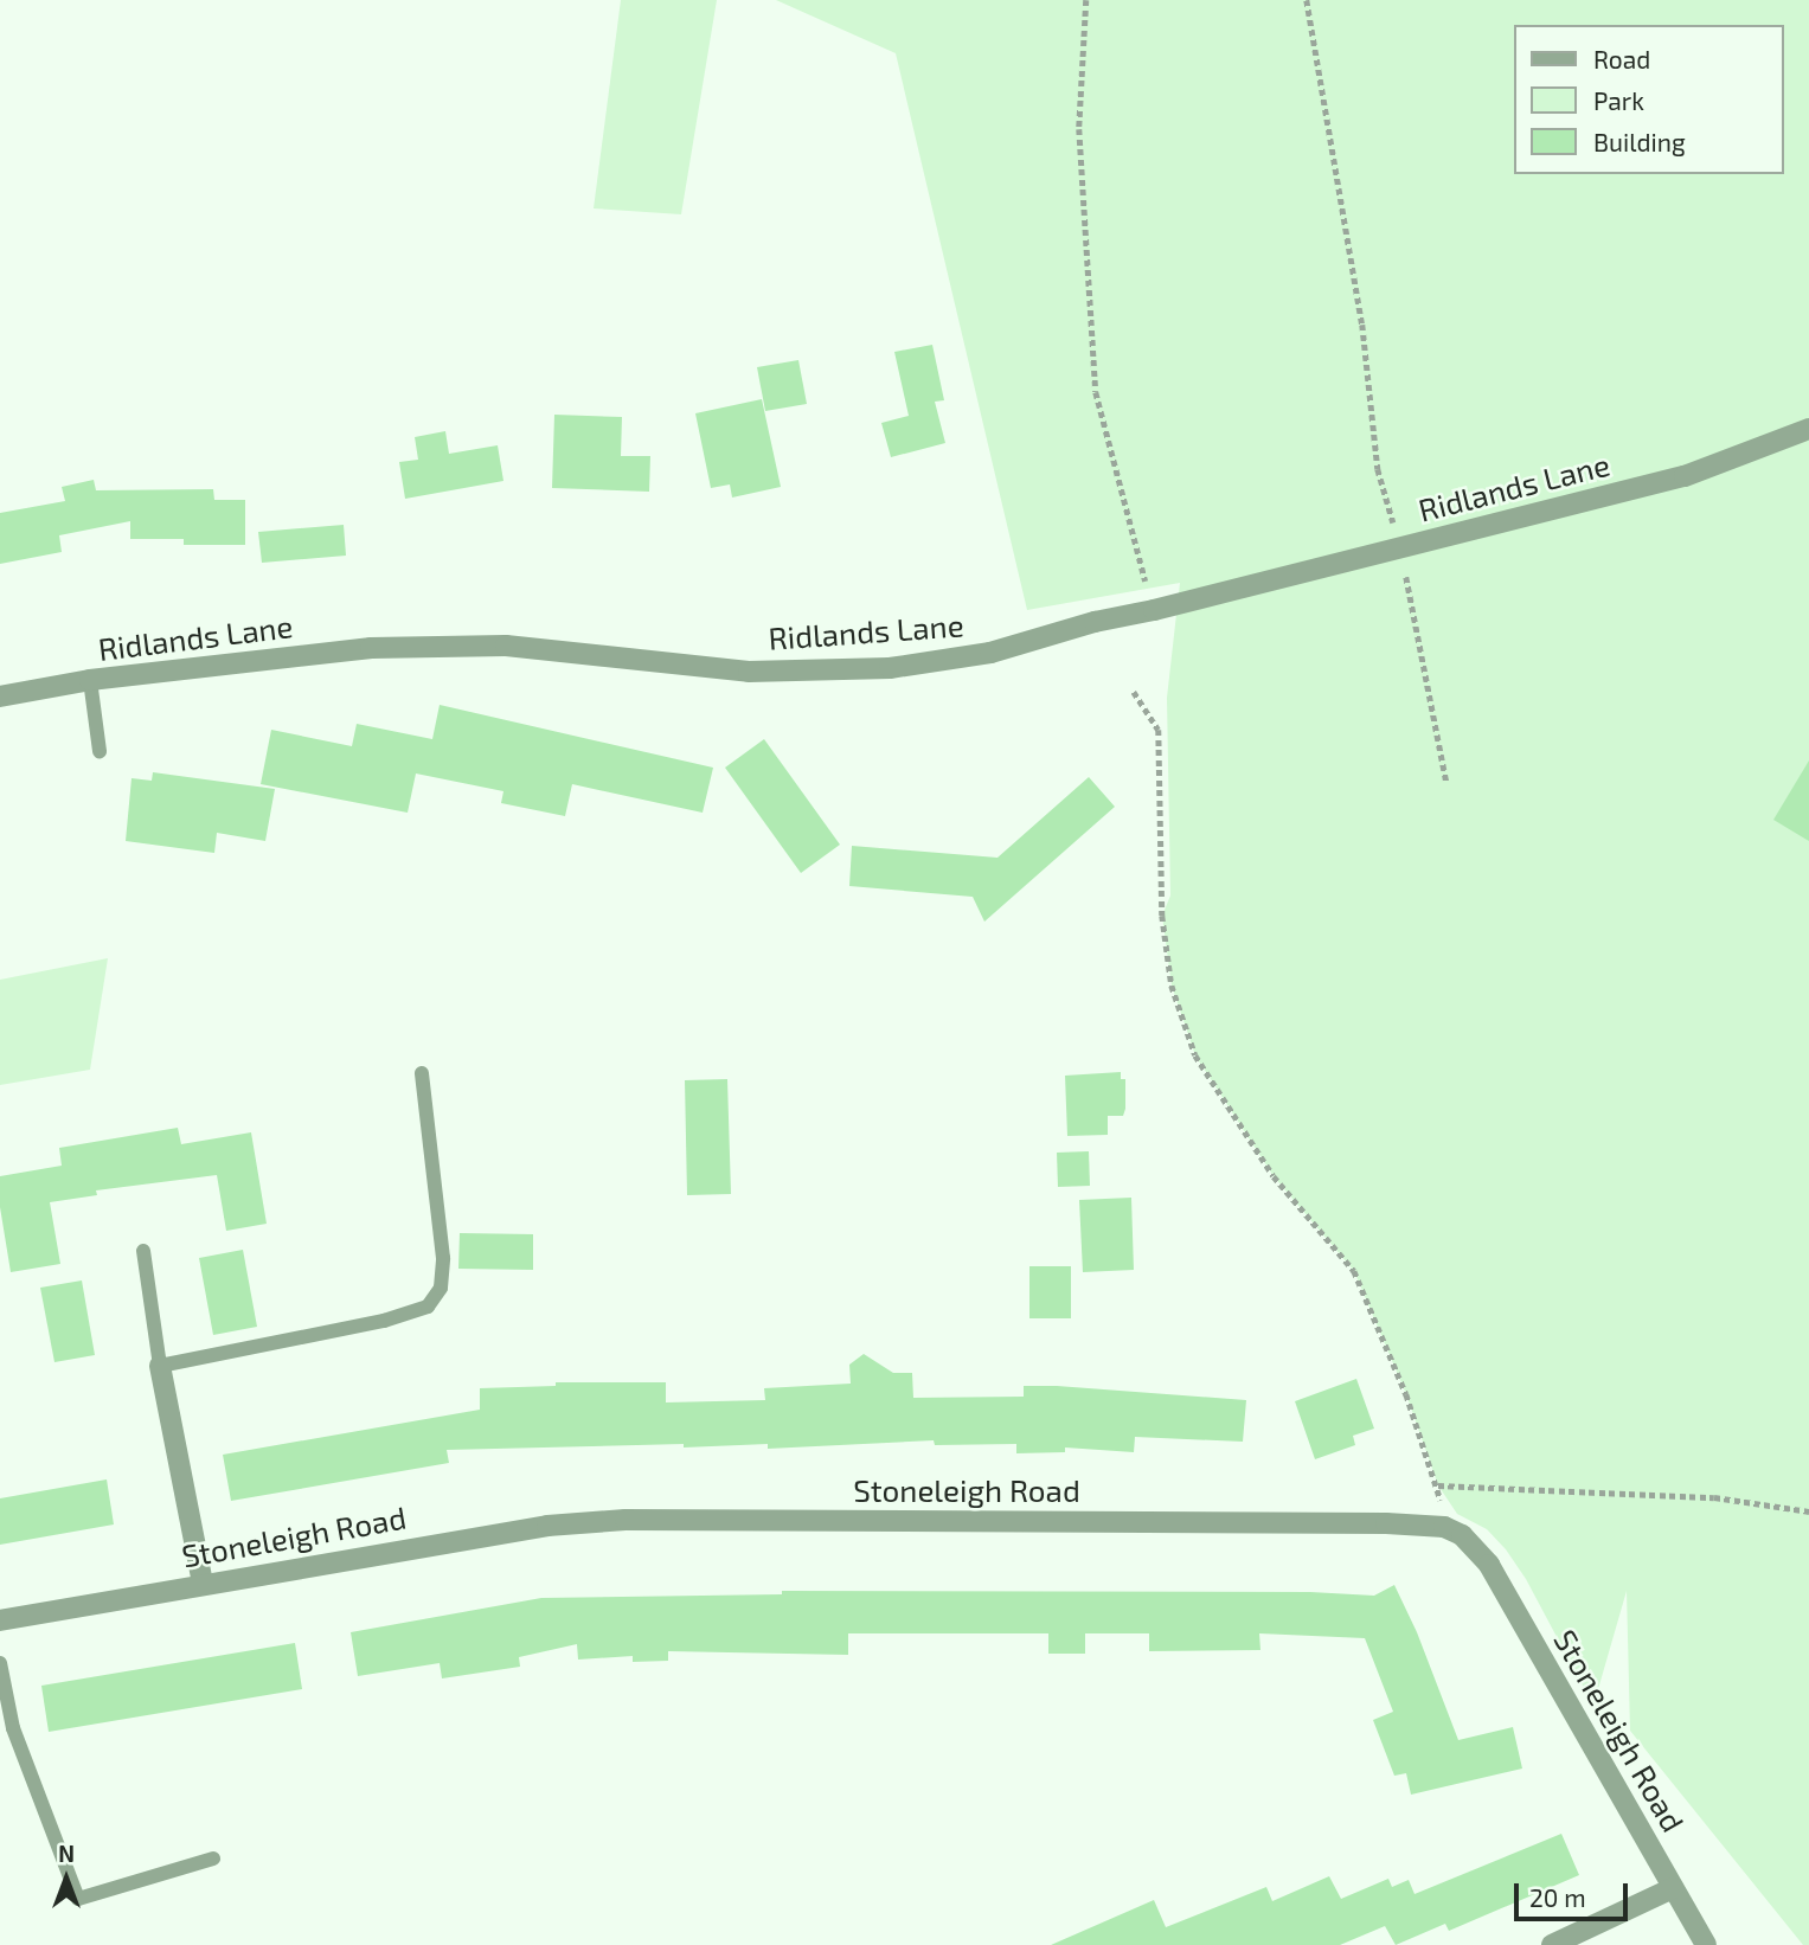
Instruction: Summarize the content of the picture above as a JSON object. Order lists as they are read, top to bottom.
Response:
{
  "streets": {
    "street": ["Ridlands Lane", "Stoneleigh Road"]
  },
  "legend": ["Road", "Park", "Building"],
  "scale_bar": "20 m",
  "north": "top"
}
